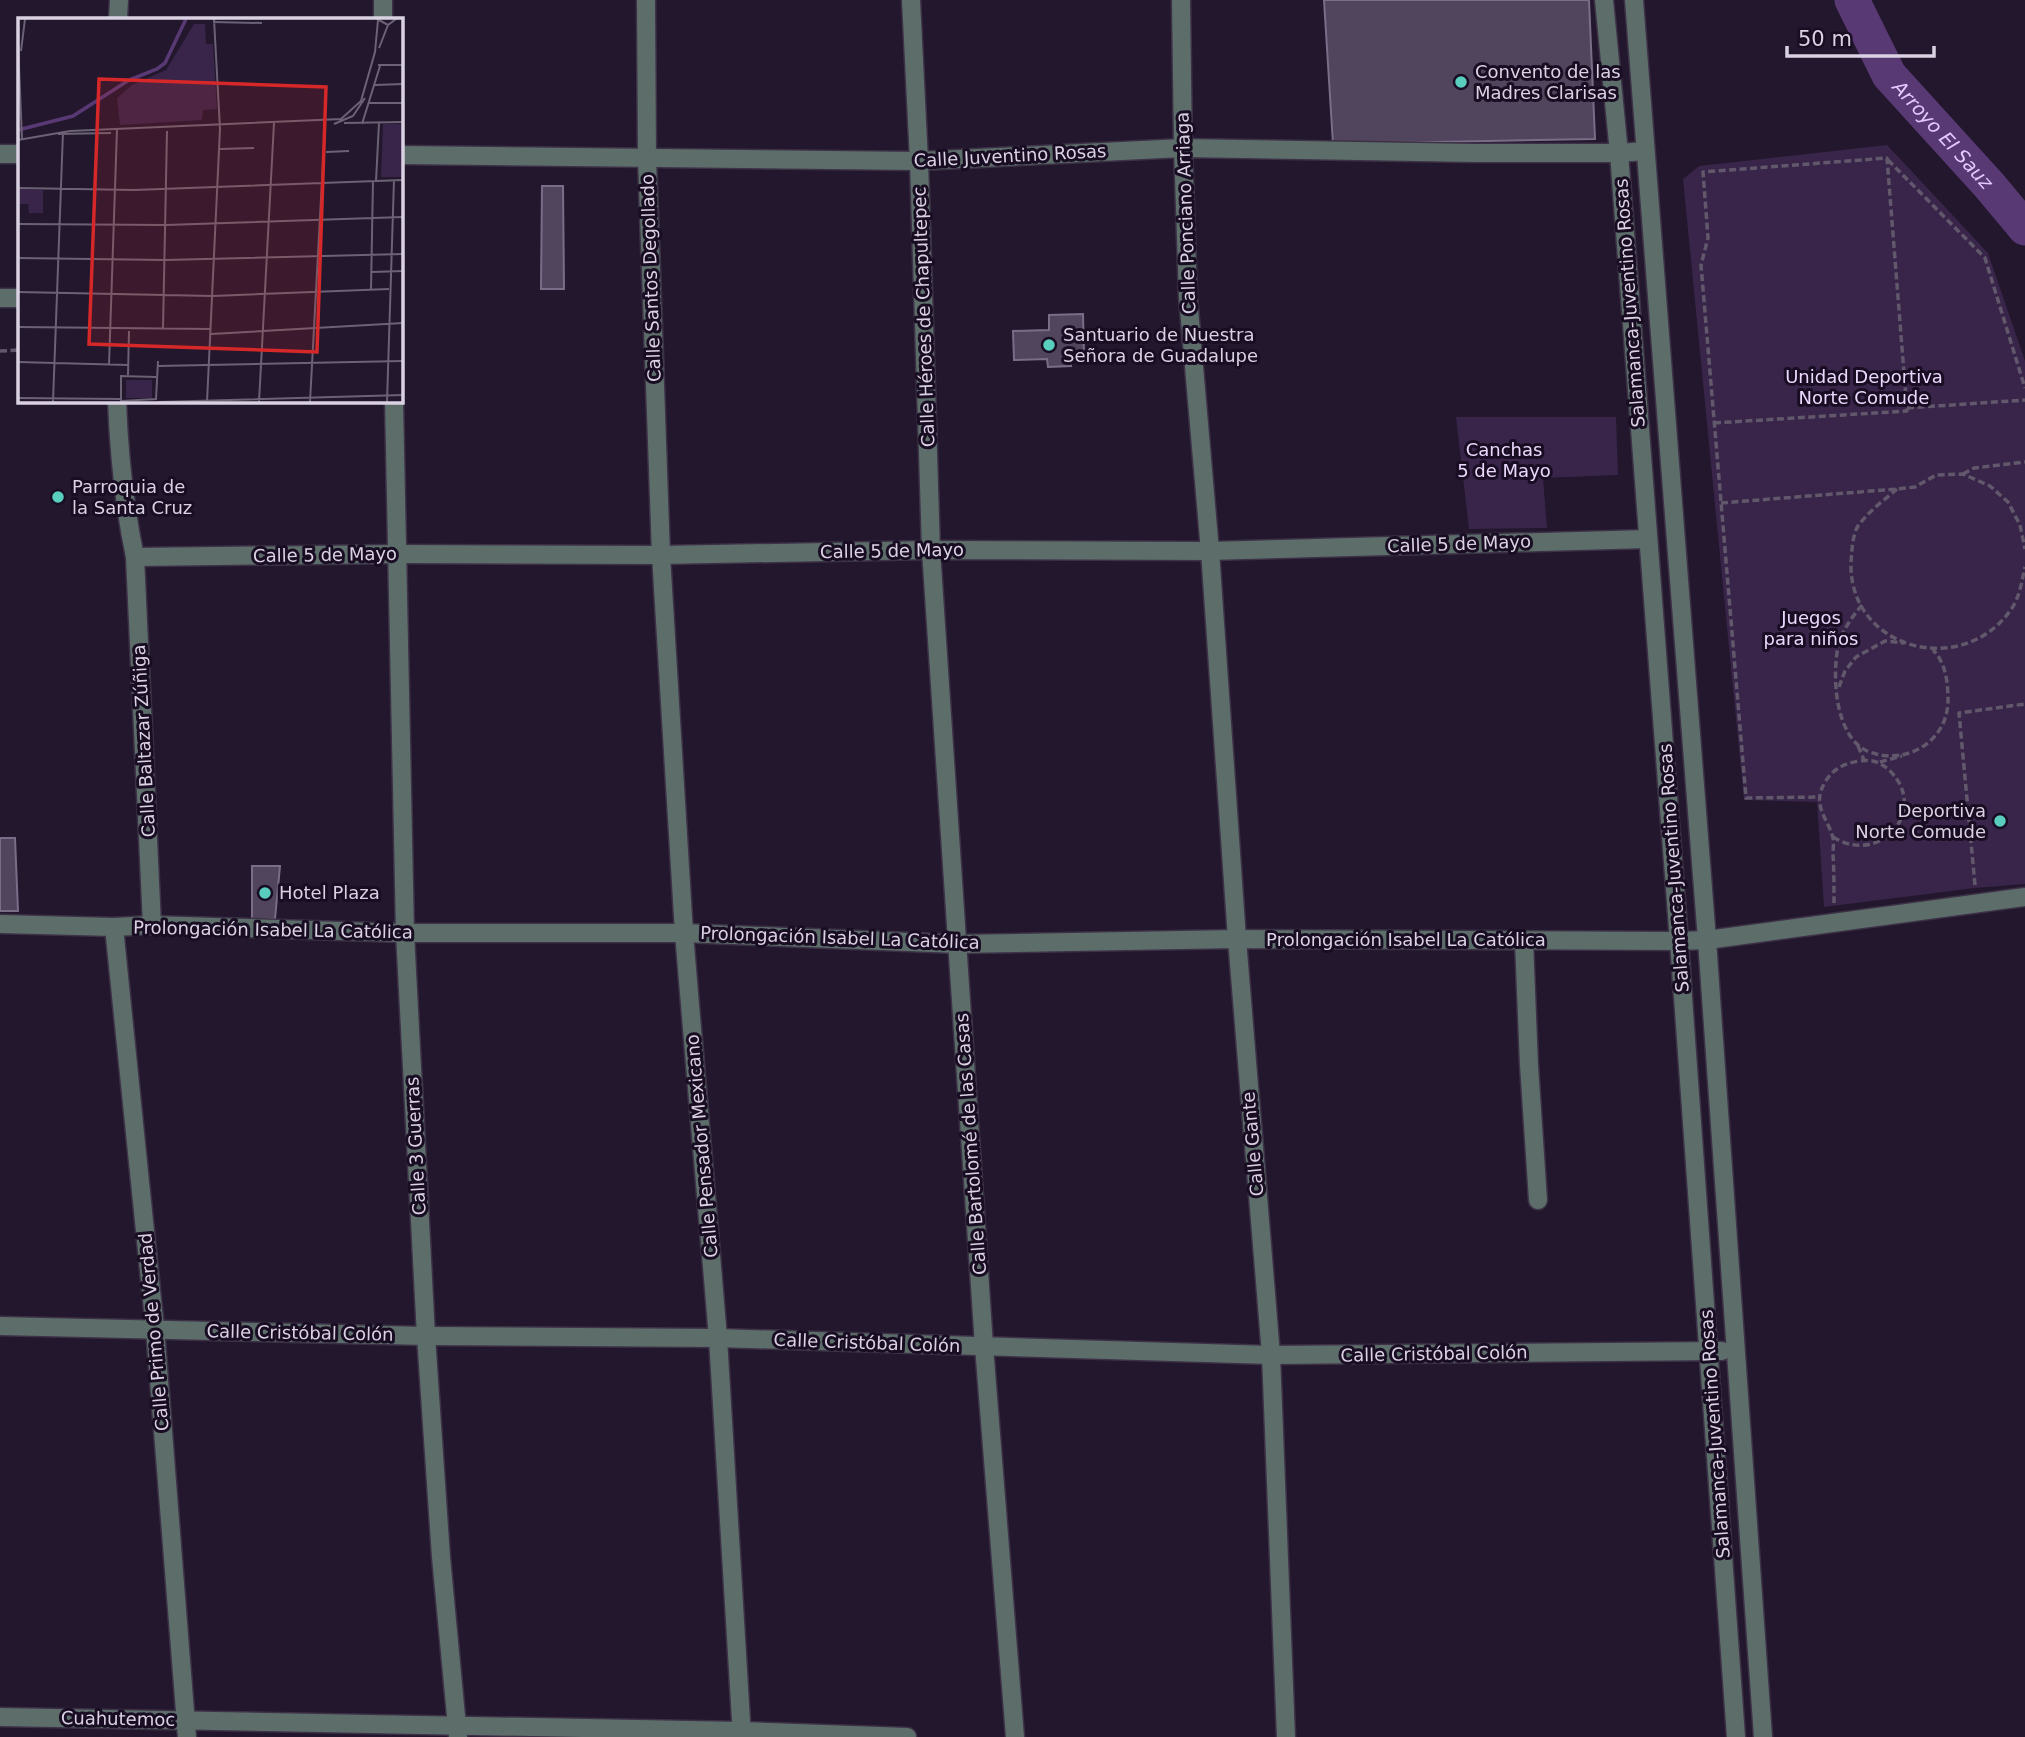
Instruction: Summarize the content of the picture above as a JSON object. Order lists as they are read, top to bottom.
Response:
{
  "streets": {
    "street": [
      "Calle Juventino Rosas",
      "Calle Ponciano Arriaga",
      "Calle Santos Degollado",
      "Salamanca-Juventino Rosas",
      "Calle Héroes de Chapultepec",
      "Calle 5 de Mayo",
      "Calle Baltazar Zúñiga",
      "Prolongación Isabel La Católica",
      "Calle Bartolomé de las Casas",
      "Calle Gante",
      "Calle 3 Guerras",
      "Calle Pensador Mexicano",
      "Calle Primo de Verdad",
      "Calle Cristóbal Colón",
      "Cuahutemoc"
    ]
  },
  "crossings": [
    ["Calle Juventino Rosas", "Calle Ponciano Arriaga"],
    ["Calle Juventino Rosas", "Calle Santos Degollado"],
    ["Calle Juventino Rosas", "Salamanca-Juventino Rosas"],
    ["Calle Juventino Rosas", "Calle Héroes de Chapultepec"],
    ["Calle Ponciano Arriaga", "Calle 5 de Mayo"],
    ["Calle Ponciano Arriaga", "Calle Gante"],
    ["Calle Santos Degollado", "Calle 5 de Mayo"],
    ["Calle Santos Degollado", "Calle Pensador Mexicano"],
    ["Salamanca-Juventino Rosas", "Calle 5 de Mayo"],
    ["Salamanca-Juventino Rosas", "Prolongación Isabel La Católica"],
    ["Salamanca-Juventino Rosas", "Calle Cristóbal Colón"],
    ["Calle Héroes de Chapultepec", "Calle 5 de Mayo"],
    ["Calle Héroes de Chapultepec", "Calle Bartolomé de las Casas"],
    ["Calle 5 de Mayo", "Calle Baltazar Zúñiga"],
    ["Calle 5 de Mayo", "Calle Bartolomé de las Casas"],
    ["Calle 5 de Mayo", "Calle Gante"],
    ["Calle 5 de Mayo", "Calle 3 Guerras"],
    ["Calle 5 de Mayo", "Calle Pensador Mexicano"],
    ["Calle Baltazar Zúñiga", "Prolongación Isabel La Católica"],
    ["Prolongación Isabel La Católica", "Calle Bartolomé de las Casas"],
    ["Prolongación Isabel La Católica", "Calle Gante"],
    ["Prolongación Isabel La Católica", "Calle 3 Guerras"],
    ["Prolongación Isabel La Católica", "Calle Pensador Mexicano"],
    ["Prolongación Isabel La Católica", "Calle Primo de Verdad"],
    ["Calle Bartolomé de las Casas", "Calle Cristóbal Colón"],
    ["Calle Gante", "Calle Cristóbal Colón"],
    ["Calle 3 Guerras", "Calle Cristóbal Colón"],
    ["Calle 3 Guerras", "Cuahutemoc"],
    ["Calle Pensador Mexicano", "Calle Cristóbal Colón"],
    ["Calle Pensador Mexicano", "Cuahutemoc"],
    ["Calle Primo de Verdad", "Calle Cristóbal Colón"],
    ["Calle Primo de Verdad", "Cuahutemoc"]
  ],
  "water": ["Arroyo El Sauz"],
  "parks": ["Unidad Deportiva Norte Comude", "Canchas 5 de Mayo", "Juegos para niños"],
  "places": [
    "Convento de las Madres Clarisas",
    "Santuario de Nuestra Señora de Guadalupe",
    "Parroquia de la Santa Cruz",
    "Deportiva Norte Comude",
    "Hotel Plaza"
  ],
  "scale_bar": "50 m"
}
